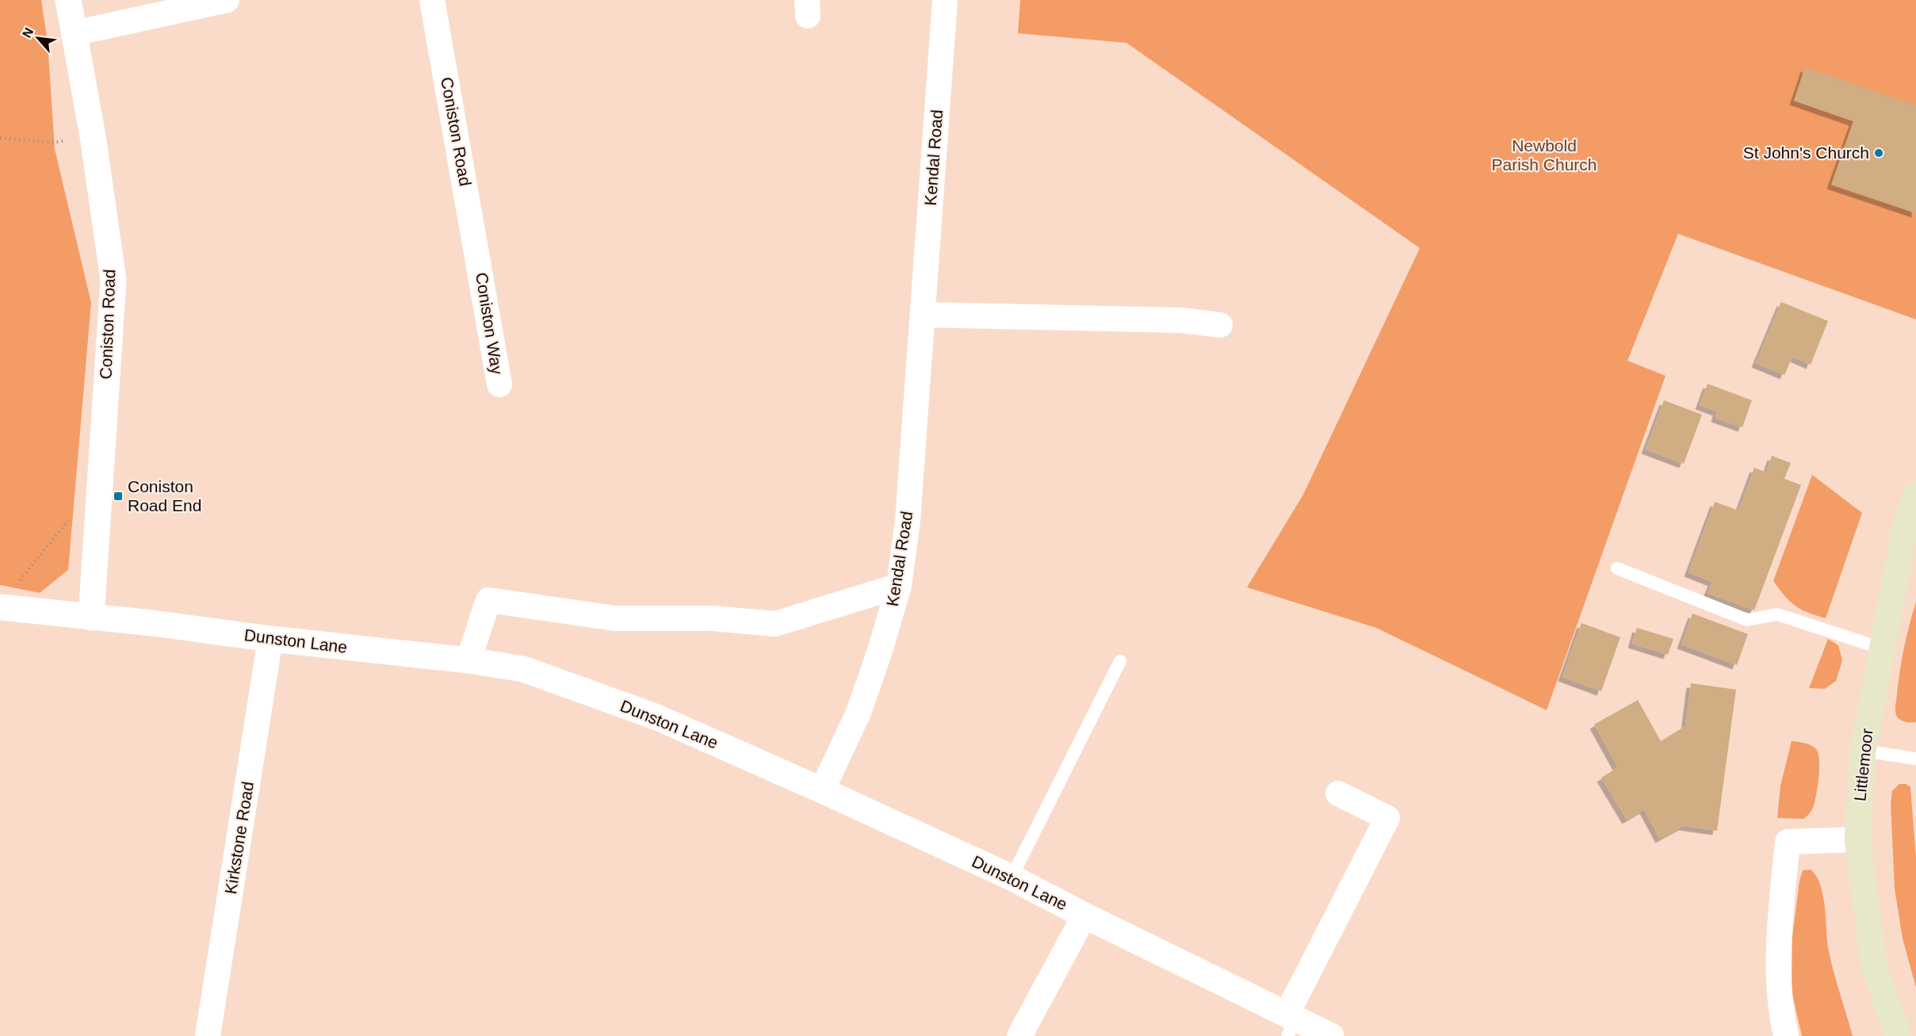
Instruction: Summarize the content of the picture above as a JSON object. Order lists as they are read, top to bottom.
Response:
{
  "streets": {
    "main road": ["Littlemoor"],
    "street": [
      "Coniston Road",
      "Kendal Road",
      "Coniston Way",
      "Dunston Lane",
      "Kirkstone Road"
    ]
  },
  "crossings": [
    ["Coniston Road", "Coniston Way"],
    ["Coniston Road", "Dunston Lane"],
    ["Kendal Road", "Dunston Lane"],
    ["Dunston Lane", "Kirkstone Road"]
  ],
  "parks": ["Newbold Parish Church"],
  "places": {
    "other": ["St John's Church"],
    "transit": ["Coniston Road End"]
  },
  "north": "top left"
}
